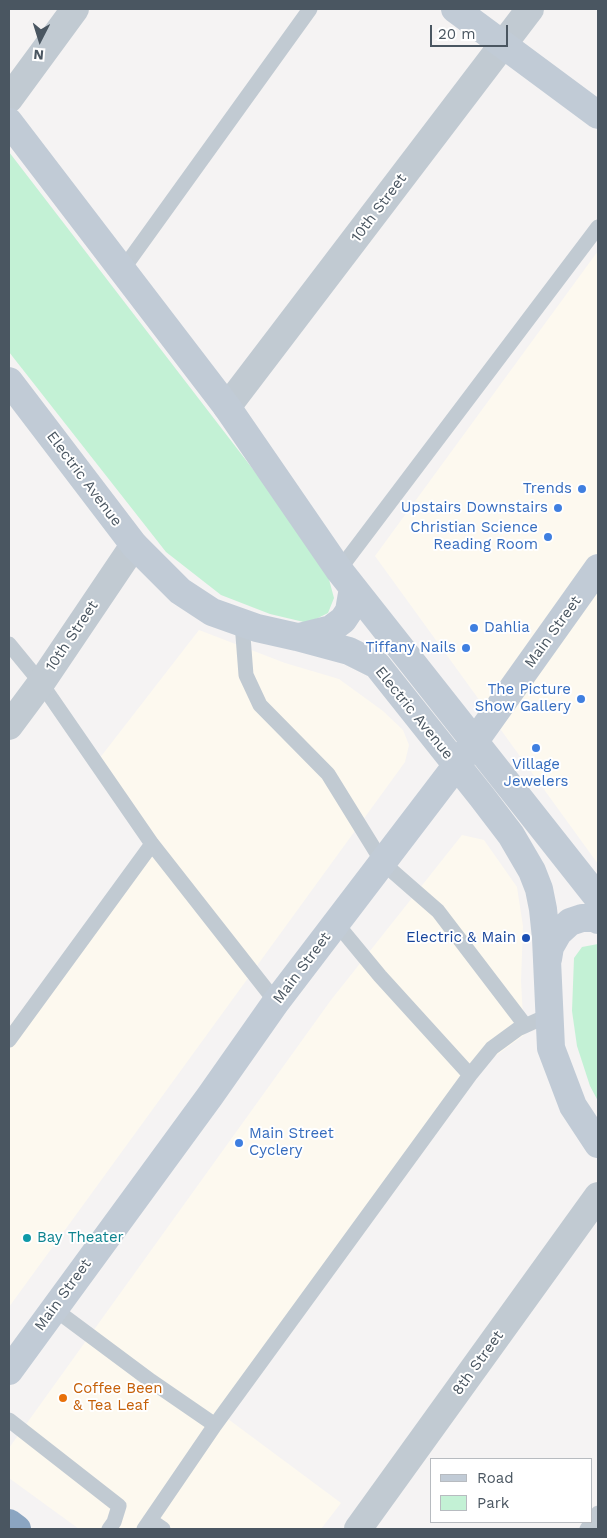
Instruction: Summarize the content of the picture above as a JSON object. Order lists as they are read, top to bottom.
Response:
{
  "streets": {
    "main road": ["Electric Avenue", "Main Street"],
    "street": ["10th Street", "8th Street"]
  },
  "crossings": [
    ["10th Street", "Electric Avenue"],
    ["Electric Avenue", "Main Street"]
  ],
  "places": [
    "Trends",
    "Upstairs Downstairs",
    "Christian Science Reading Room",
    "Dahlia",
    "Tiffany Nails",
    "The Picture Show Gallery",
    "Village Jewelers",
    "Electric & Main",
    "Main Street Cyclery",
    "Bay Theater",
    "Coffee Been & Tea Leaf"
  ],
  "legend": ["Road", "Park"],
  "scale_bar": "20 m",
  "north": "bottom"
}
